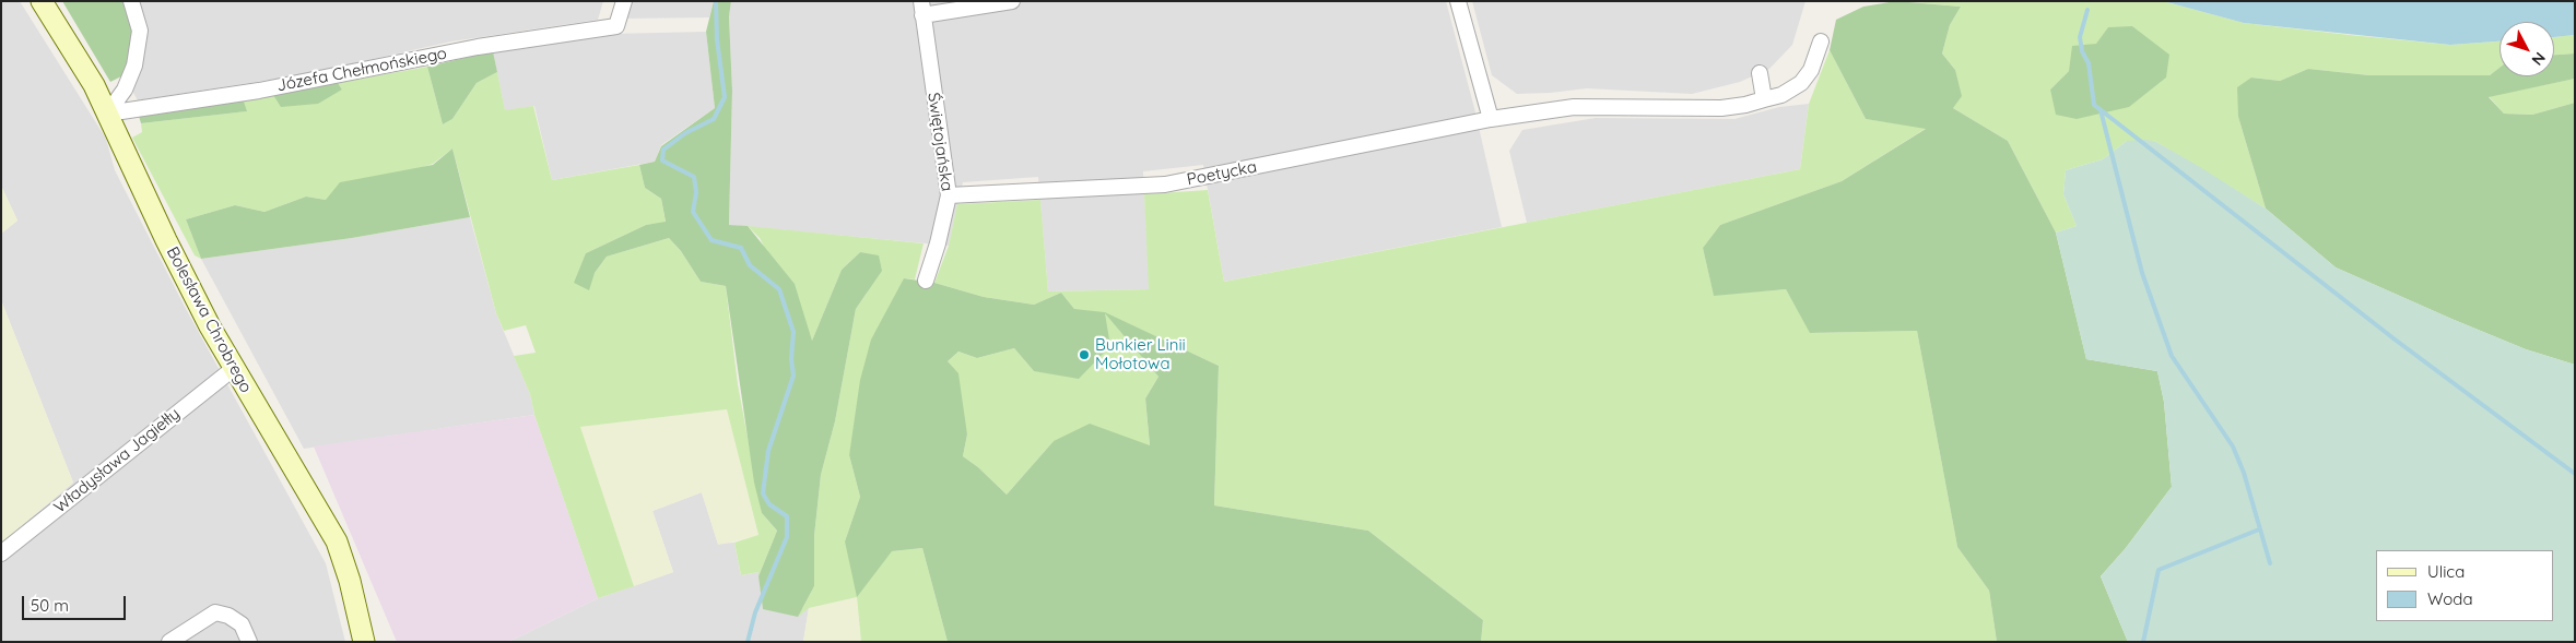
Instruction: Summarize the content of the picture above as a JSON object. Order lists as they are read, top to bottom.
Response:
{
  "streets": {
    "street": [
      "Józefa Chełmońskiego",
      "Świętojańska",
      "Poetycka",
      "Bolesława Chrobrego",
      "Władysława Jagiełły"
    ]
  },
  "crossings": [
    ["Józefa Chełmońskiego", "Bolesława Chrobrego"],
    ["Świętojańska", "Poetycka"],
    ["Bolesława Chrobrego", "Władysława Jagiełły"]
  ],
  "places": ["Bunkier Linii Mołotowa"],
  "legend": ["Ulica", "Woda"],
  "scale_bar": "50 m",
  "north": "bottom right"
}
